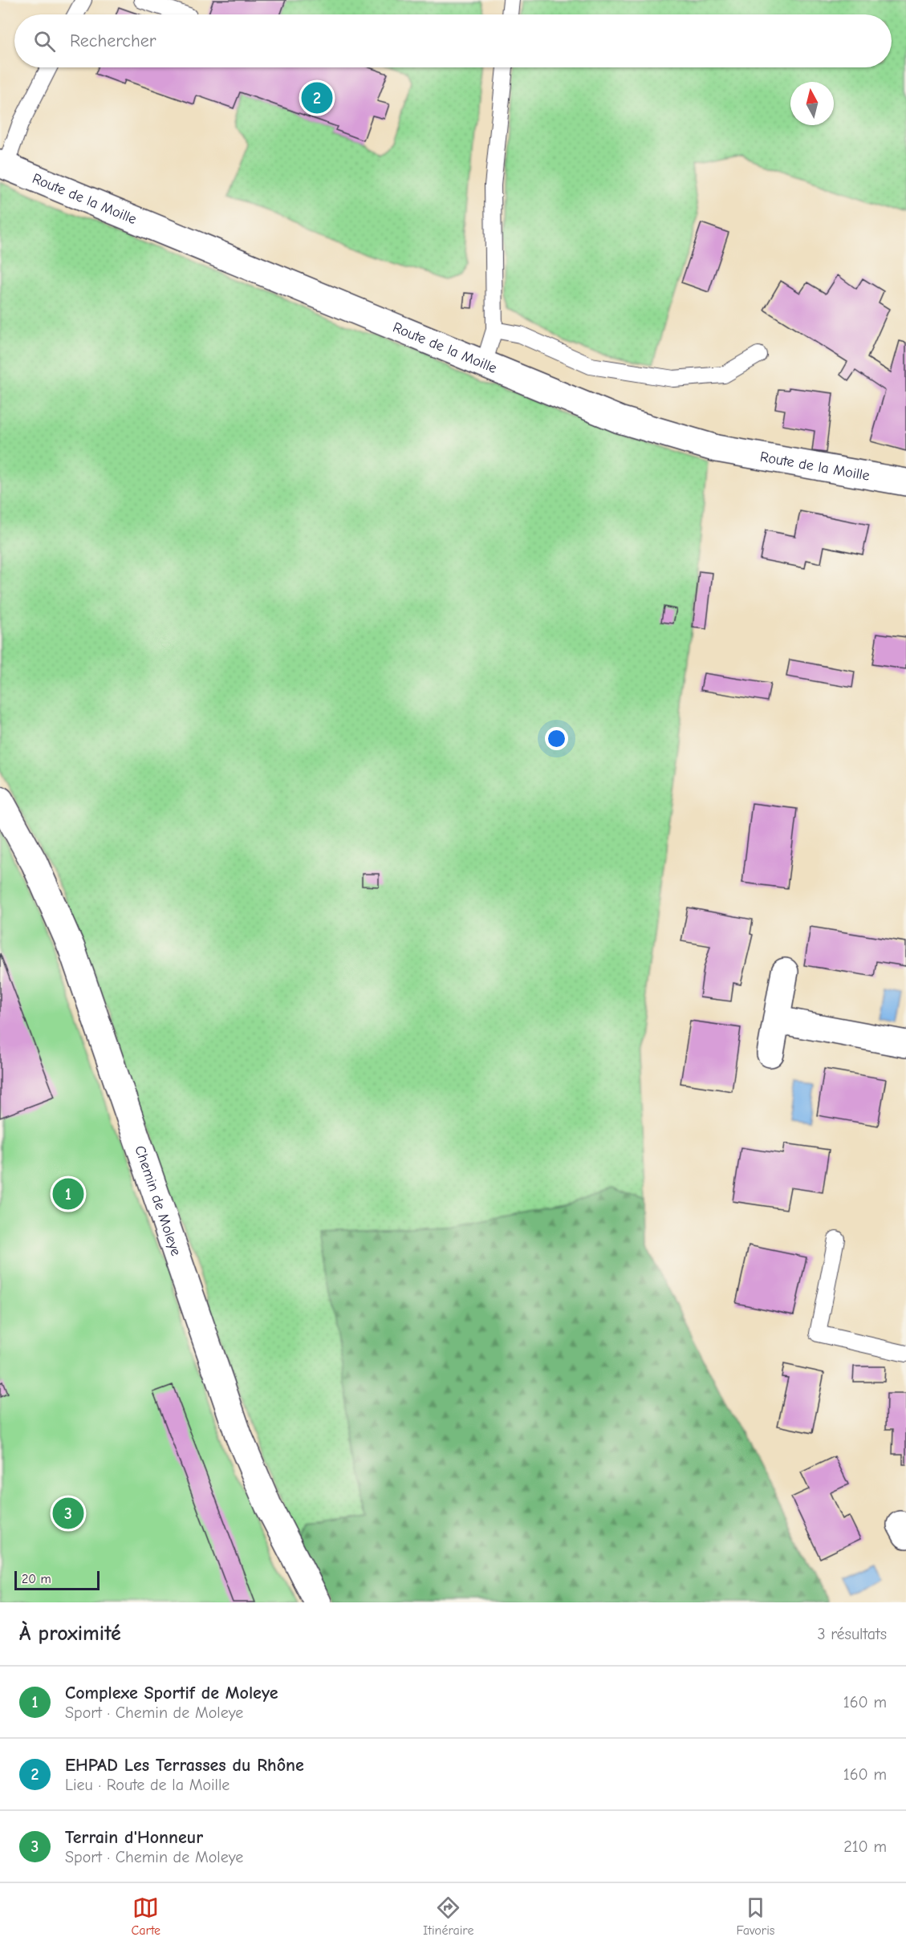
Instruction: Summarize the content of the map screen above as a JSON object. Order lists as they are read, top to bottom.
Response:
{
  "streets": {
    "street": ["Route de la Moille", "Chemin de Moleye"]
  },
  "scale_bar": "20 m",
  "north": "top",
  "page": {
    "search": "Rechercher",
    "pins": ["2", "1", "3"],
    "scale": "20 m",
    "heading": ["À proximité", "3 résultats"],
    "list": [
      {
        "mark": "1",
        "name": "Complexe Sportif de Moleye",
        "note": "Sport · Chemin de Moleye",
        "value": "160 m"
      },
      {
        "mark": "2",
        "name": "EHPAD Les Terrasses du Rhône",
        "note": "Lieu · Route de la Moille",
        "value": "160 m"
      },
      {
        "mark": "3",
        "name": "Terrain d'Honneur",
        "note": "Sport · Chemin de Moleye",
        "value": "210 m"
      }
    ],
    "nav": ["Carte", "Itinéraire", "Favoris"]
  }
}
